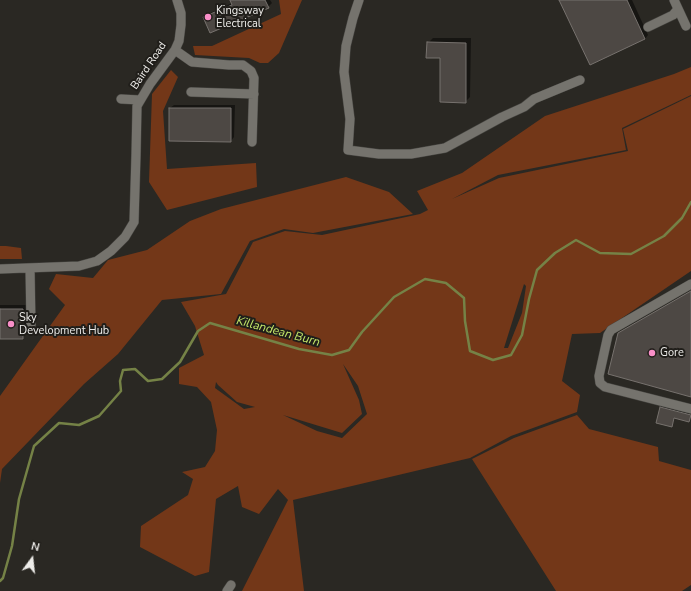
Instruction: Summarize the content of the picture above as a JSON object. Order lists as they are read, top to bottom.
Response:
{
  "streets": {
    "street": ["Baird Road"]
  },
  "water": ["Killandean Burn"],
  "places": ["Kingsway Electrical", "Sky Development Hub", "Gore"],
  "north": "top"
}
